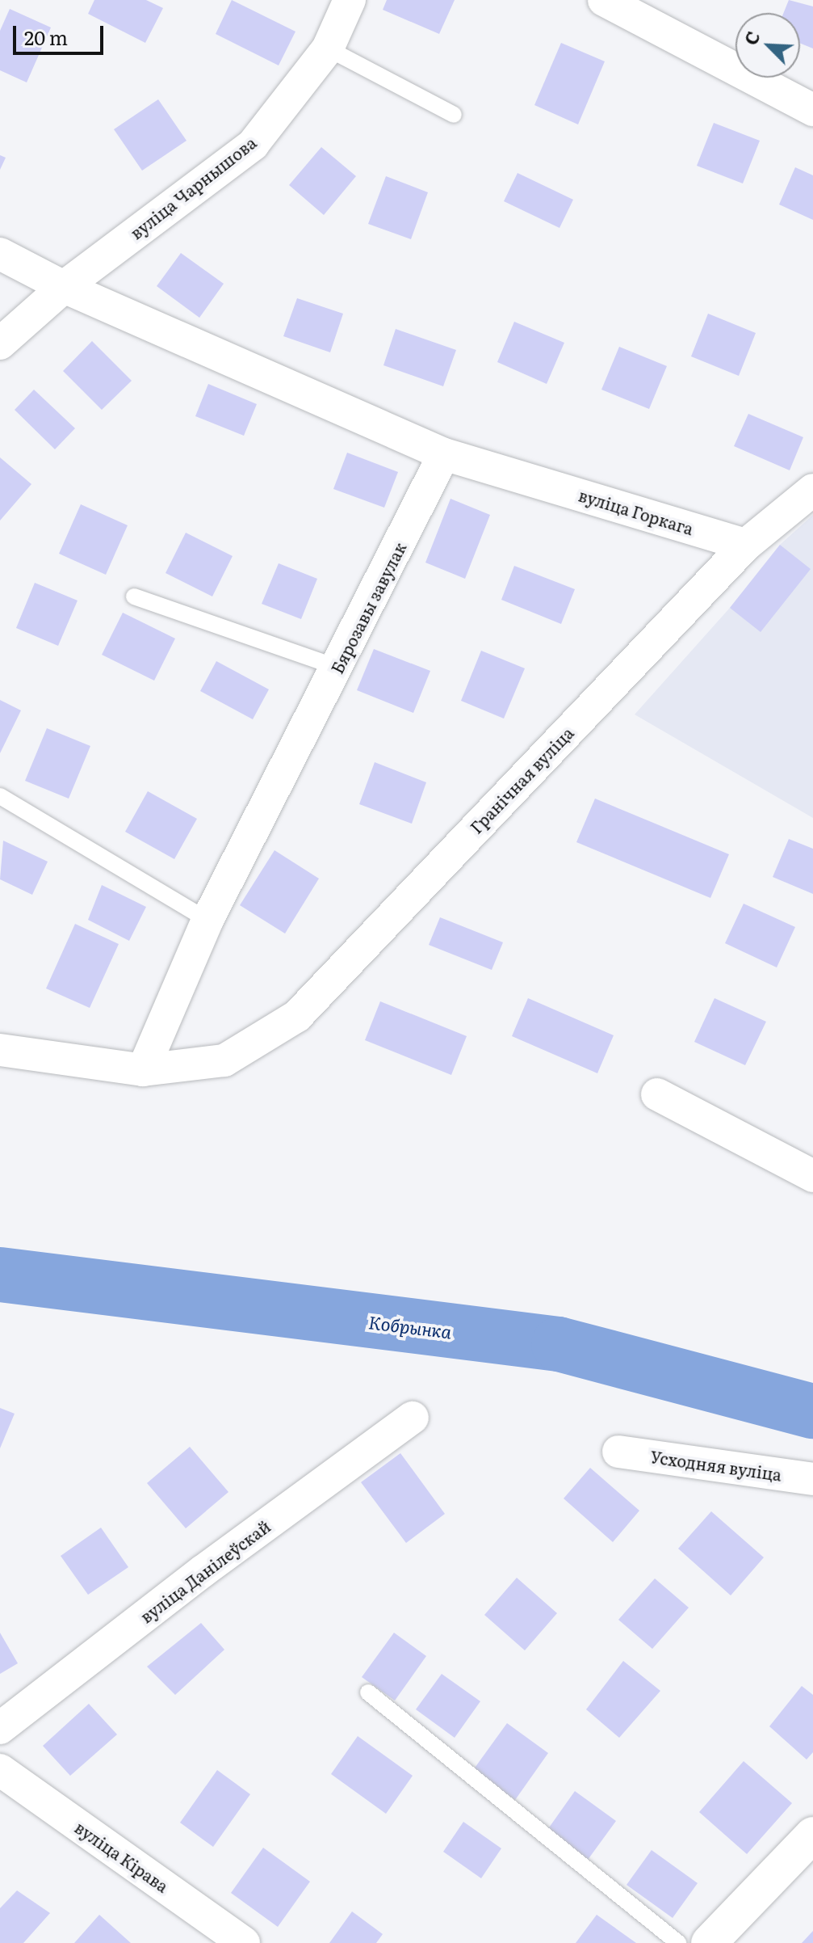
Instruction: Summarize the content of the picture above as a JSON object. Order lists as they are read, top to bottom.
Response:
{
  "streets": {
    "street": [
      "вуліца Чарнышова",
      "вуліца Горкага",
      "Бярозавы завулак",
      "Гранічная вуліца",
      "Усходняя вуліца",
      "вуліца Данілеўскай",
      "вуліца Кірава"
    ]
  },
  "crossings": [
    ["вуліца Горкага", "Бярозавы завулак"],
    ["вуліца Горкага", "Гранічная вуліца"],
    ["Бярозавы завулак", "Гранічная вуліца"]
  ],
  "water": ["Кобрынка"],
  "scale_bar": "20 m",
  "north": "top left"
}
